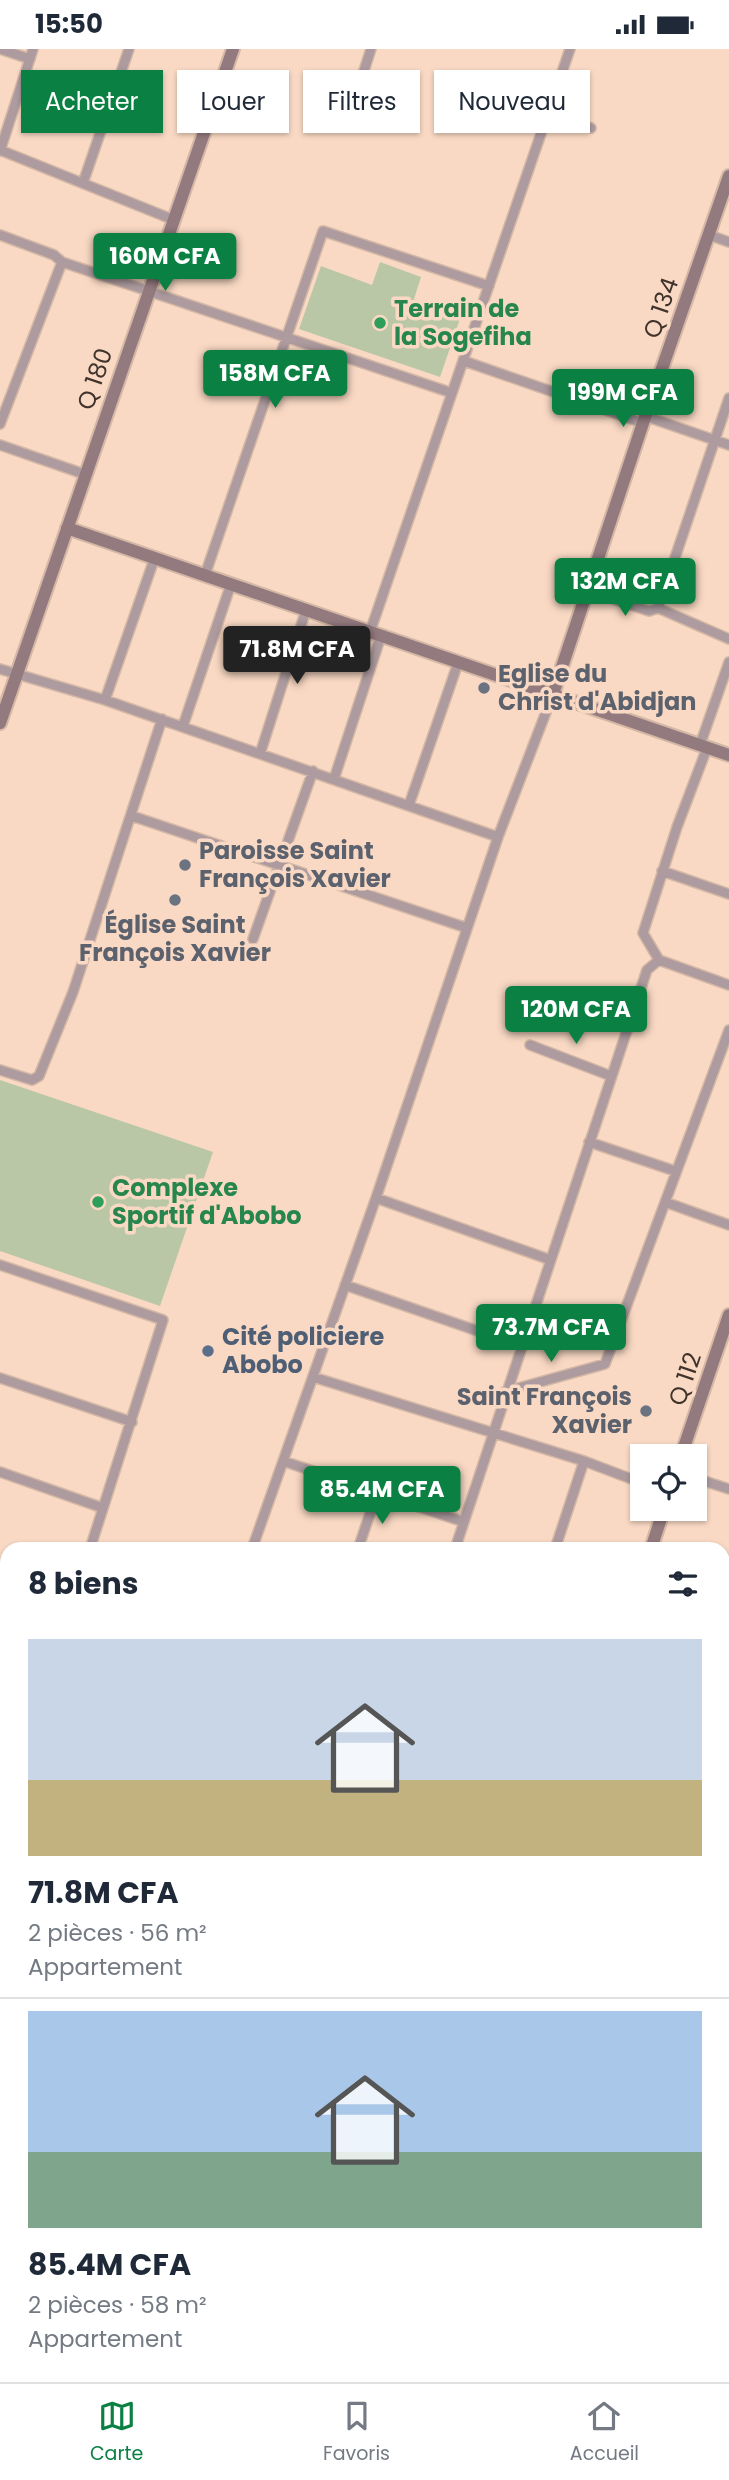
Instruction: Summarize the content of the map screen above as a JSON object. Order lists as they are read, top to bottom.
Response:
{
  "streets": {
    "street": ["Q 134", "Q 180", "Q 112"]
  },
  "places": [
    "Terrain de la Sogefiha",
    "Eglise du Christ d'Abidjan",
    "Paroisse Saint François Xavier",
    "Église Saint François Xavier",
    "Complexe Sportif d'Abobo",
    "Cité policiere Abobo",
    "Saint François Xavier"
  ],
  "page": {
    "status": "15:50",
    "chip": [
      "Acheter",
      "Louer",
      "Filtres",
      "Nouveau"
    ],
    "price": [
      "160M CFA",
      "158M CFA",
      "199M CFA",
      "132M CFA",
      "71.8M CFA",
      "120M CFA",
      "73.7M CFA",
      "85.4M CFA"
    ],
    "heading": "8 biens",
    "list": [
      {
        "name": "71.8M CFA",
        "note": "2 pièces · 56 m² · Appartement"
      },
      {
        "name": "85.4M CFA",
        "note": "2 pièces · 58 m² · Appartement"
      }
    ],
    "tabs": ["Carte", "Favoris", "Accueil"]
  }
}
